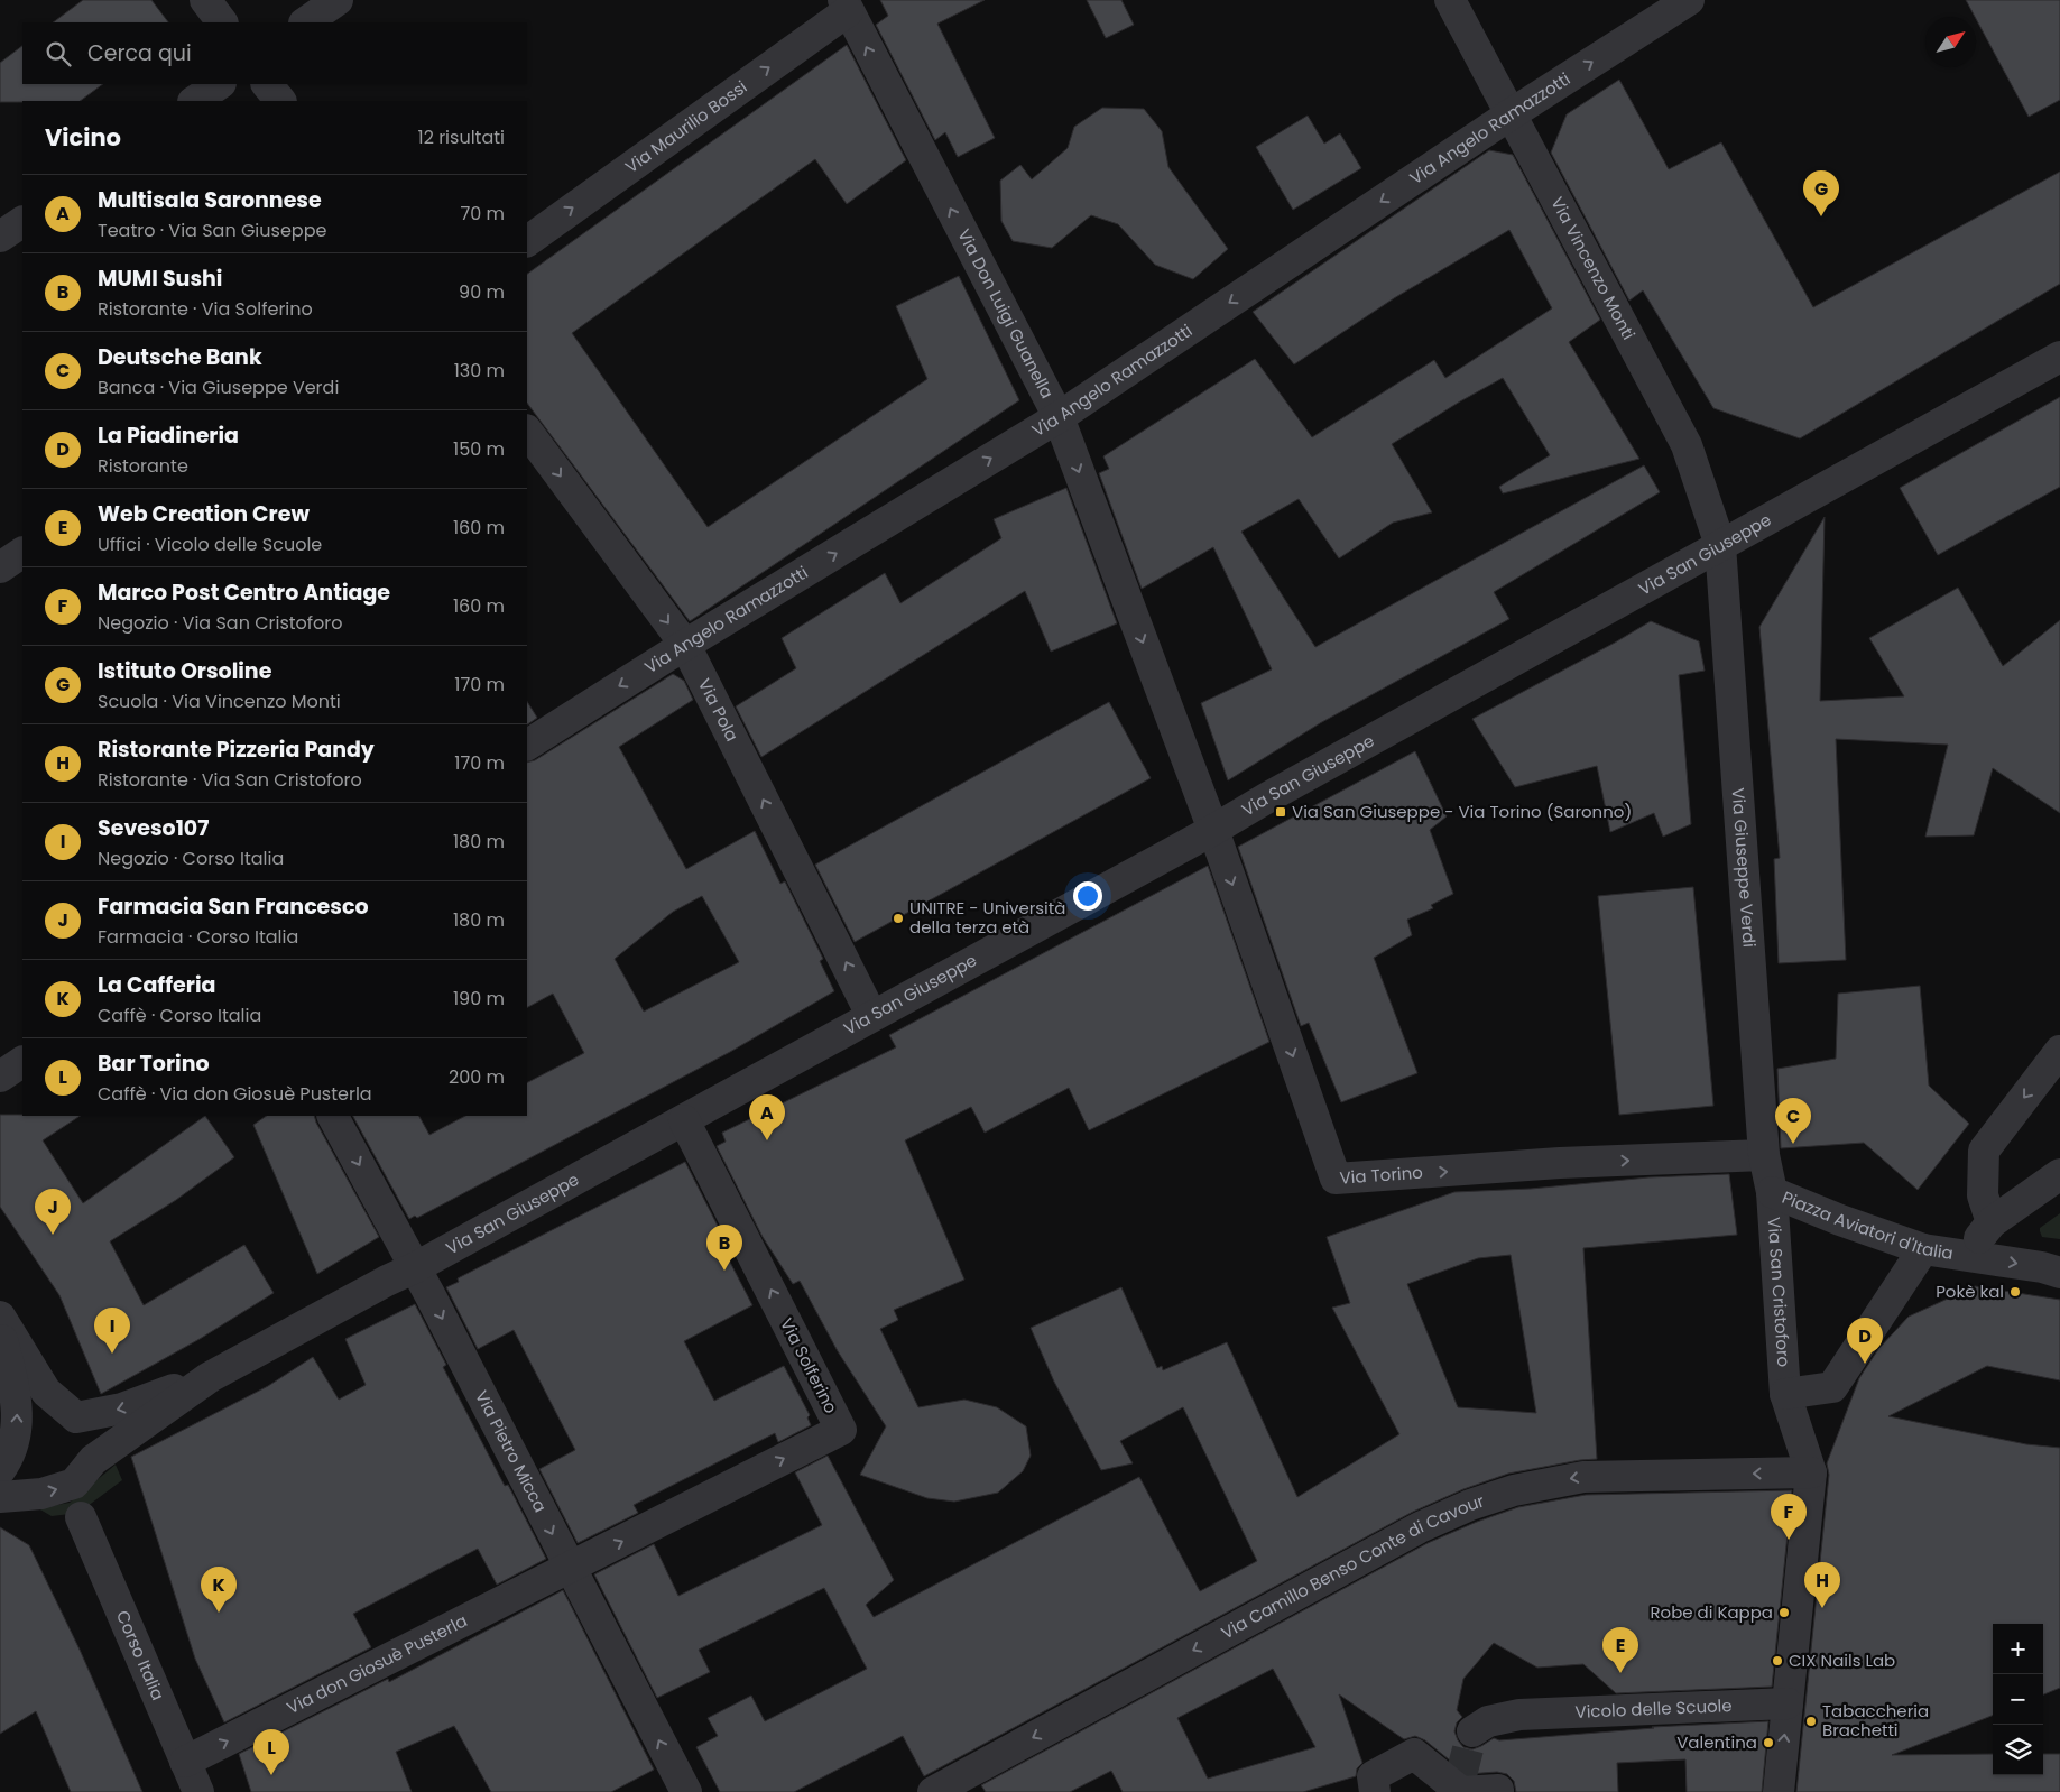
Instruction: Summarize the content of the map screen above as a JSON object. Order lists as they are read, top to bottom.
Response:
{
  "streets": {
    "street": [
      "Via Maurilio Bossi",
      "Via Angelo Ramazzotti",
      "Via Vincenzo Monti",
      "Via Don Luigi Guanella",
      "Via San Giuseppe",
      "Via Pola",
      "Via Giuseppe Verdi",
      "Via Torino",
      "Piazza Aviatori d'Italia",
      "Via San Cristoforo",
      "Via Solferino",
      "Via Pietro Micca",
      "Via Camillo Benso Conte di Cavour",
      "Corso Italia",
      "Via don Giosuè Pusterla",
      "Vicolo delle Scuole"
    ]
  },
  "crossings": [
    ["Via Maurilio Bossi", "Via Don Luigi Guanella"],
    ["Via Angelo Ramazzotti", "Via Vincenzo Monti"],
    ["Via Angelo Ramazzotti", "Via Don Luigi Guanella"],
    ["Via Angelo Ramazzotti", "Via Pola"],
    ["Via Vincenzo Monti", "Via San Giuseppe"],
    ["Via Vincenzo Monti", "Via Giuseppe Verdi"],
    ["Via Don Luigi Guanella", "Via San Giuseppe"],
    ["Via Don Luigi Guanella", "Via Torino"],
    ["Via San Giuseppe", "Via Pola"],
    ["Via San Giuseppe", "Via Giuseppe Verdi"],
    ["Via San Giuseppe", "Via Torino"],
    ["Via San Giuseppe", "Via Solferino"],
    ["Via San Giuseppe", "Via Pietro Micca"],
    ["Via Giuseppe Verdi", "Via Torino"],
    ["Via Giuseppe Verdi", "Piazza Aviatori d'Italia"],
    ["Via Giuseppe Verdi", "Via San Cristoforo"],
    ["Piazza Aviatori d'Italia", "Via San Cristoforo"],
    ["Via San Cristoforo", "Via Camillo Benso Conte di Cavour"],
    ["Via San Cristoforo", "Vicolo delle Scuole"],
    ["Via Solferino", "Via Pietro Micca"],
    ["Via Solferino", "Via don Giosuè Pusterla"],
    ["Via Pietro Micca", "Via don Giosuè Pusterla"],
    ["Corso Italia", "Via don Giosuè Pusterla"]
  ],
  "one_way": [
    "Via Maurilio Bossi",
    "Via Torino",
    "Via Camillo Benso Conte di Cavour",
    "Via don Giosuè Pusterla"
  ],
  "places": {
    "transit": ["Via San Giuseppe - Via Torino (Saronno)"],
    "other": [
      "UNITRE - Università della terza età",
      "Pokè kal",
      "Robe di Kappa",
      "CIX Nails Lab",
      "Tabaccheria Brachetti",
      "Valentina"
    ]
  },
  "north": "top right",
  "page": {
    "search": "Cerca qui",
    "heading": ["Vicino", "12 risultati"],
    "pins": [
      "G",
      "A",
      "C",
      "J",
      "B",
      "I",
      "D",
      "F",
      "H",
      "K",
      "E",
      "L"
    ],
    "list": [
      {
        "mark": "A",
        "name": "Multisala Saronnese",
        "note": "Teatro · Via San Giuseppe",
        "value": "70 m"
      },
      {
        "mark": "B",
        "name": "MUMI Sushi",
        "note": "Ristorante · Via Solferino",
        "value": "90 m"
      },
      {
        "mark": "C",
        "name": "Deutsche Bank",
        "note": "Banca · Via Giuseppe Verdi",
        "value": "130 m"
      },
      {
        "mark": "D",
        "name": "La Piadineria",
        "note": "Ristorante",
        "value": "150 m"
      },
      {
        "mark": "E",
        "name": "Web Creation Crew",
        "note": "Uffici · Vicolo delle Scuole",
        "value": "160 m"
      },
      {
        "mark": "F",
        "name": "Marco Post Centro Antiage",
        "note": "Negozio · Via San Cristoforo",
        "value": "160 m"
      },
      {
        "mark": "G",
        "name": "Istituto Orsoline",
        "note": "Scuola · Via Vincenzo Monti",
        "value": "170 m"
      },
      {
        "mark": "H",
        "name": "Ristorante Pizzeria Pandy",
        "note": "Ristorante · Via San Cristoforo",
        "value": "170 m"
      },
      {
        "mark": "I",
        "name": "Seveso107",
        "note": "Negozio · Corso Italia",
        "value": "180 m"
      },
      {
        "mark": "J",
        "name": "Farmacia San Francesco",
        "note": "Farmacia · Corso Italia",
        "value": "180 m"
      },
      {
        "mark": "K",
        "name": "La Cafferia",
        "note": "Caffè · Corso Italia",
        "value": "190 m"
      },
      {
        "mark": "L",
        "name": "Bar Torino",
        "note": "Caffè · Via don Giosuè Pusterla",
        "value": "200 m"
      }
    ],
    "map_buttons": ["+", "−"]
  }
}
